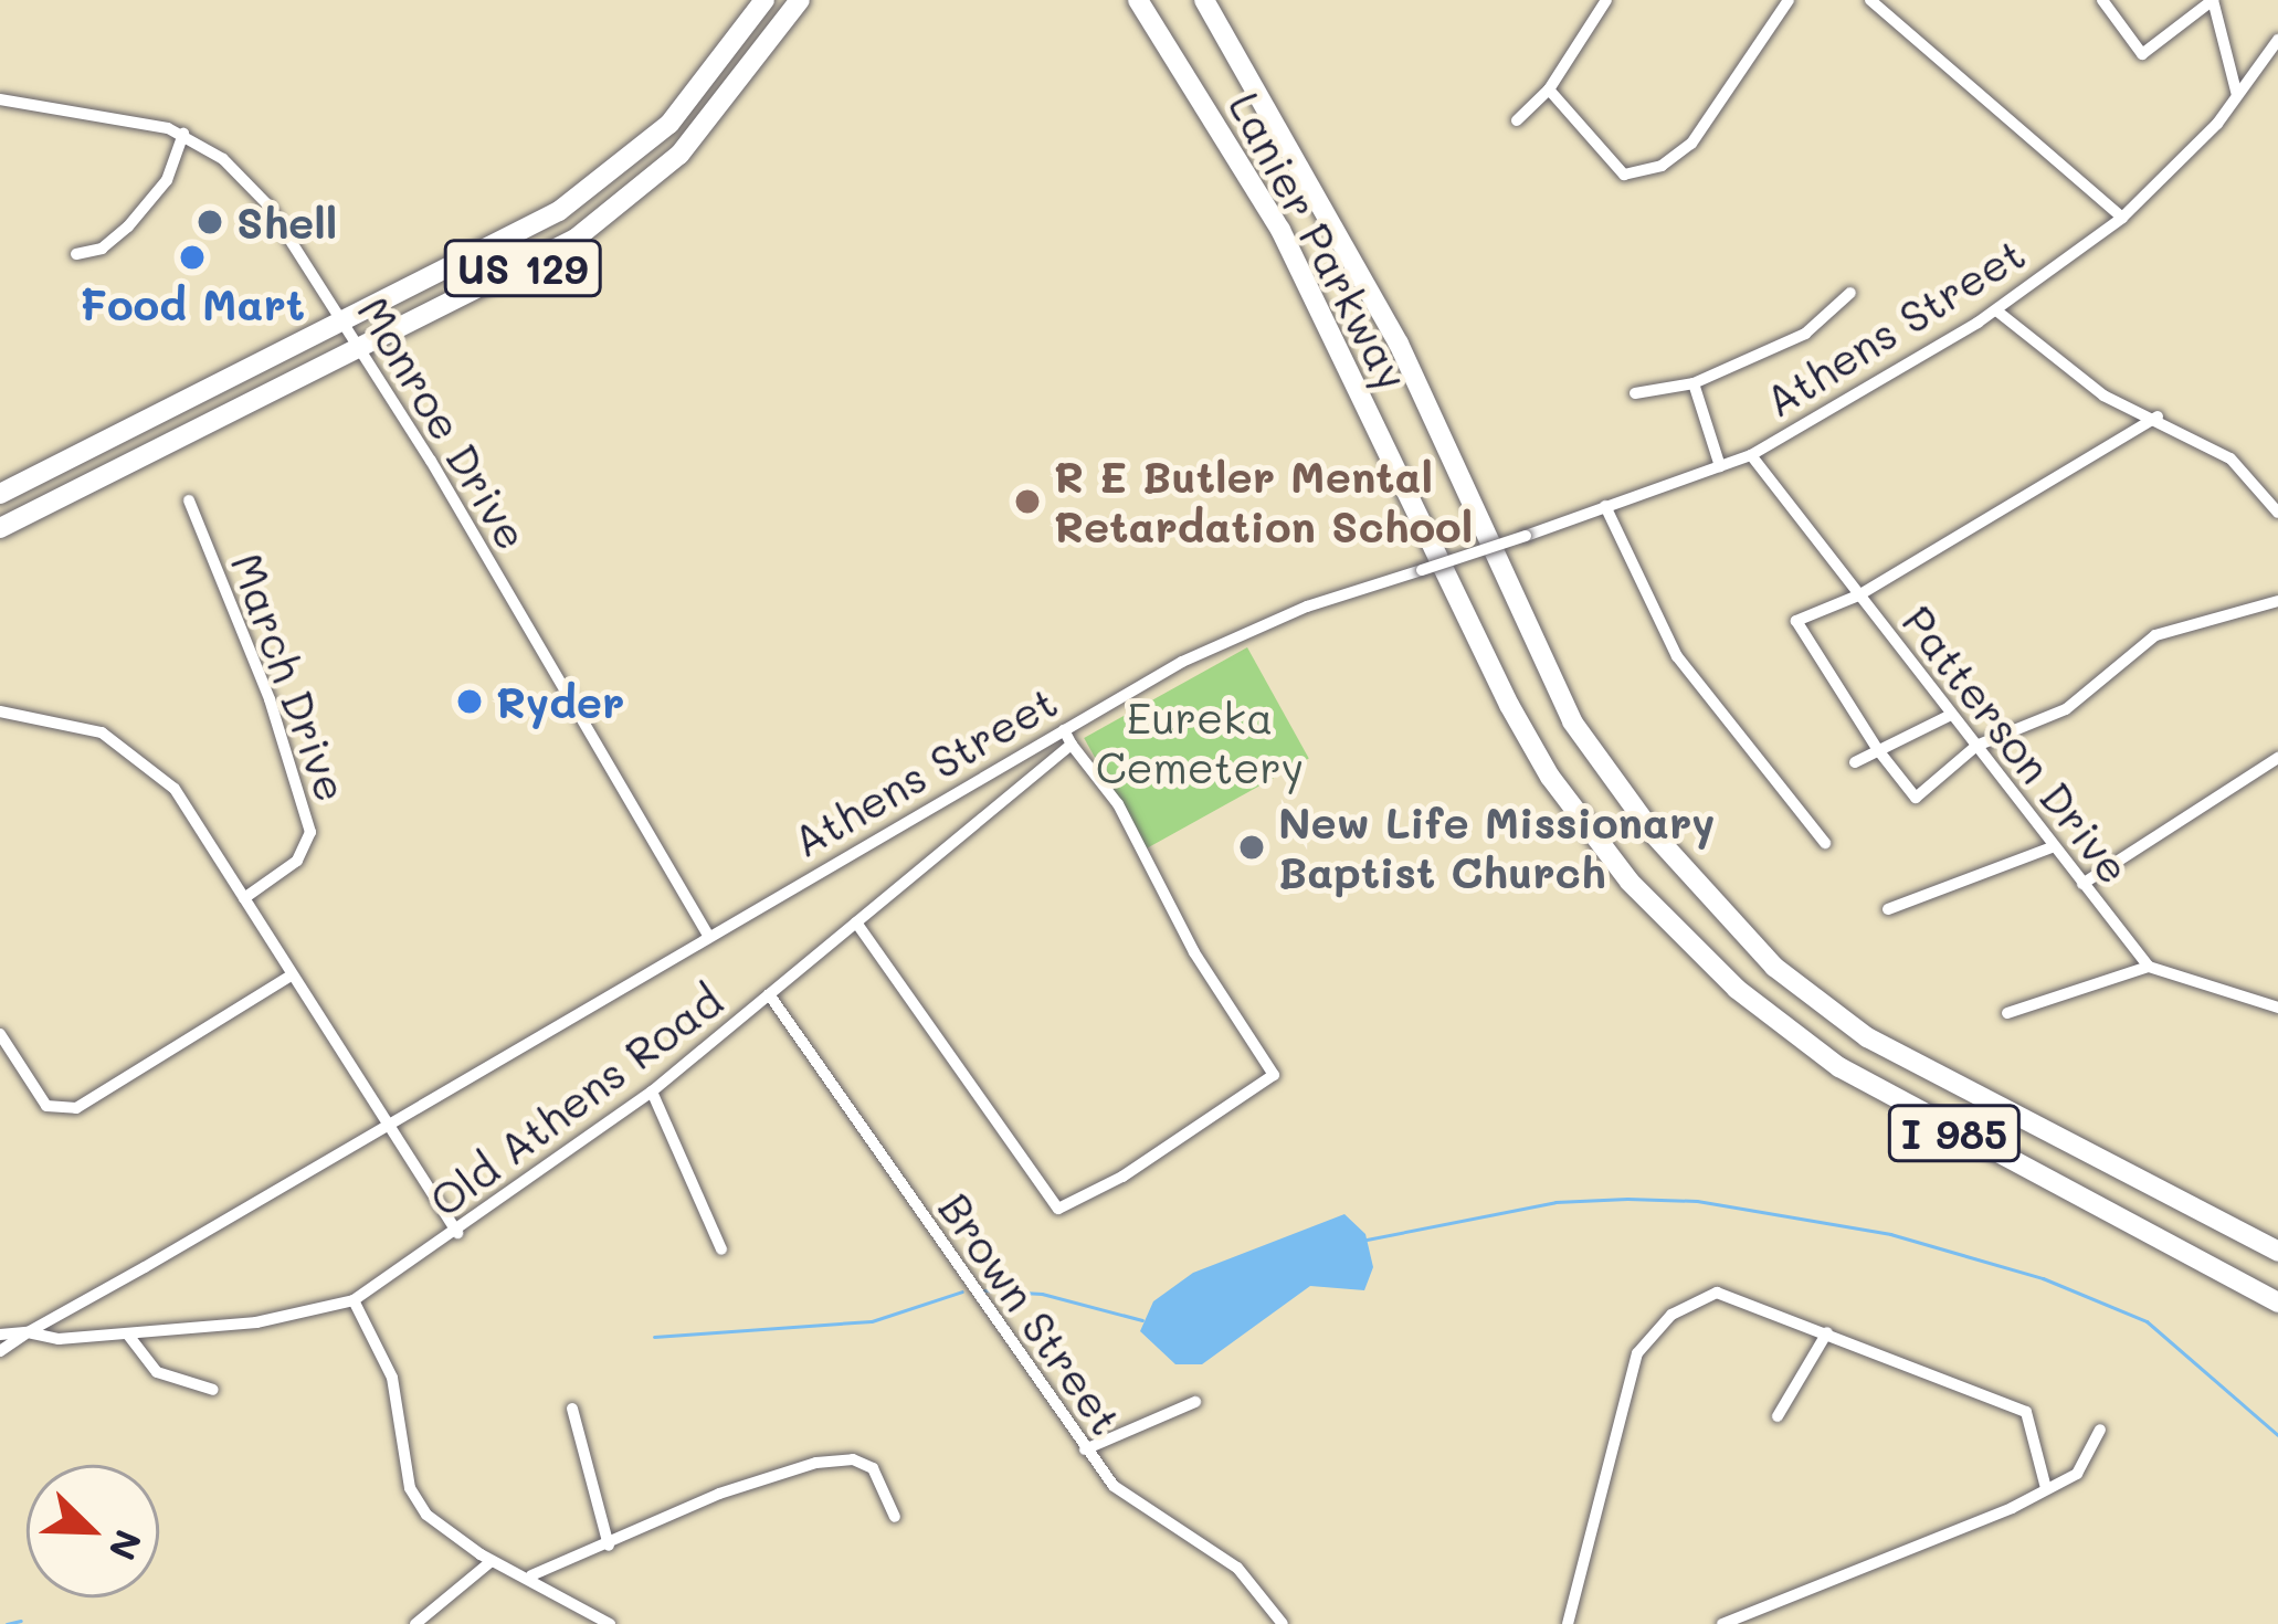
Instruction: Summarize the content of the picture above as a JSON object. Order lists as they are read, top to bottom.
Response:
{
  "streets": {
    "highway": ["Lanier Parkway", "US 129", "I 985"],
    "street": [
      "Athens Street",
      "Monroe Drive",
      "March Drive",
      "Patterson Drive",
      "Old Athens Road",
      "Brown Street"
    ]
  },
  "crossings": [
    ["US 129", "Monroe Drive"],
    ["Athens Street", "Monroe Drive"],
    ["Athens Street", "Patterson Drive"],
    ["Athens Street", "Old Athens Road"],
    ["Old Athens Road", "Brown Street"]
  ],
  "parks": ["Eureka Cemetery"],
  "places": [
    "Shell",
    "Food Mart",
    "R E Butler Mental Retardation School",
    "Ryder",
    "New Life Missionary Baptist Church"
  ],
  "north": "bottom right"
}
